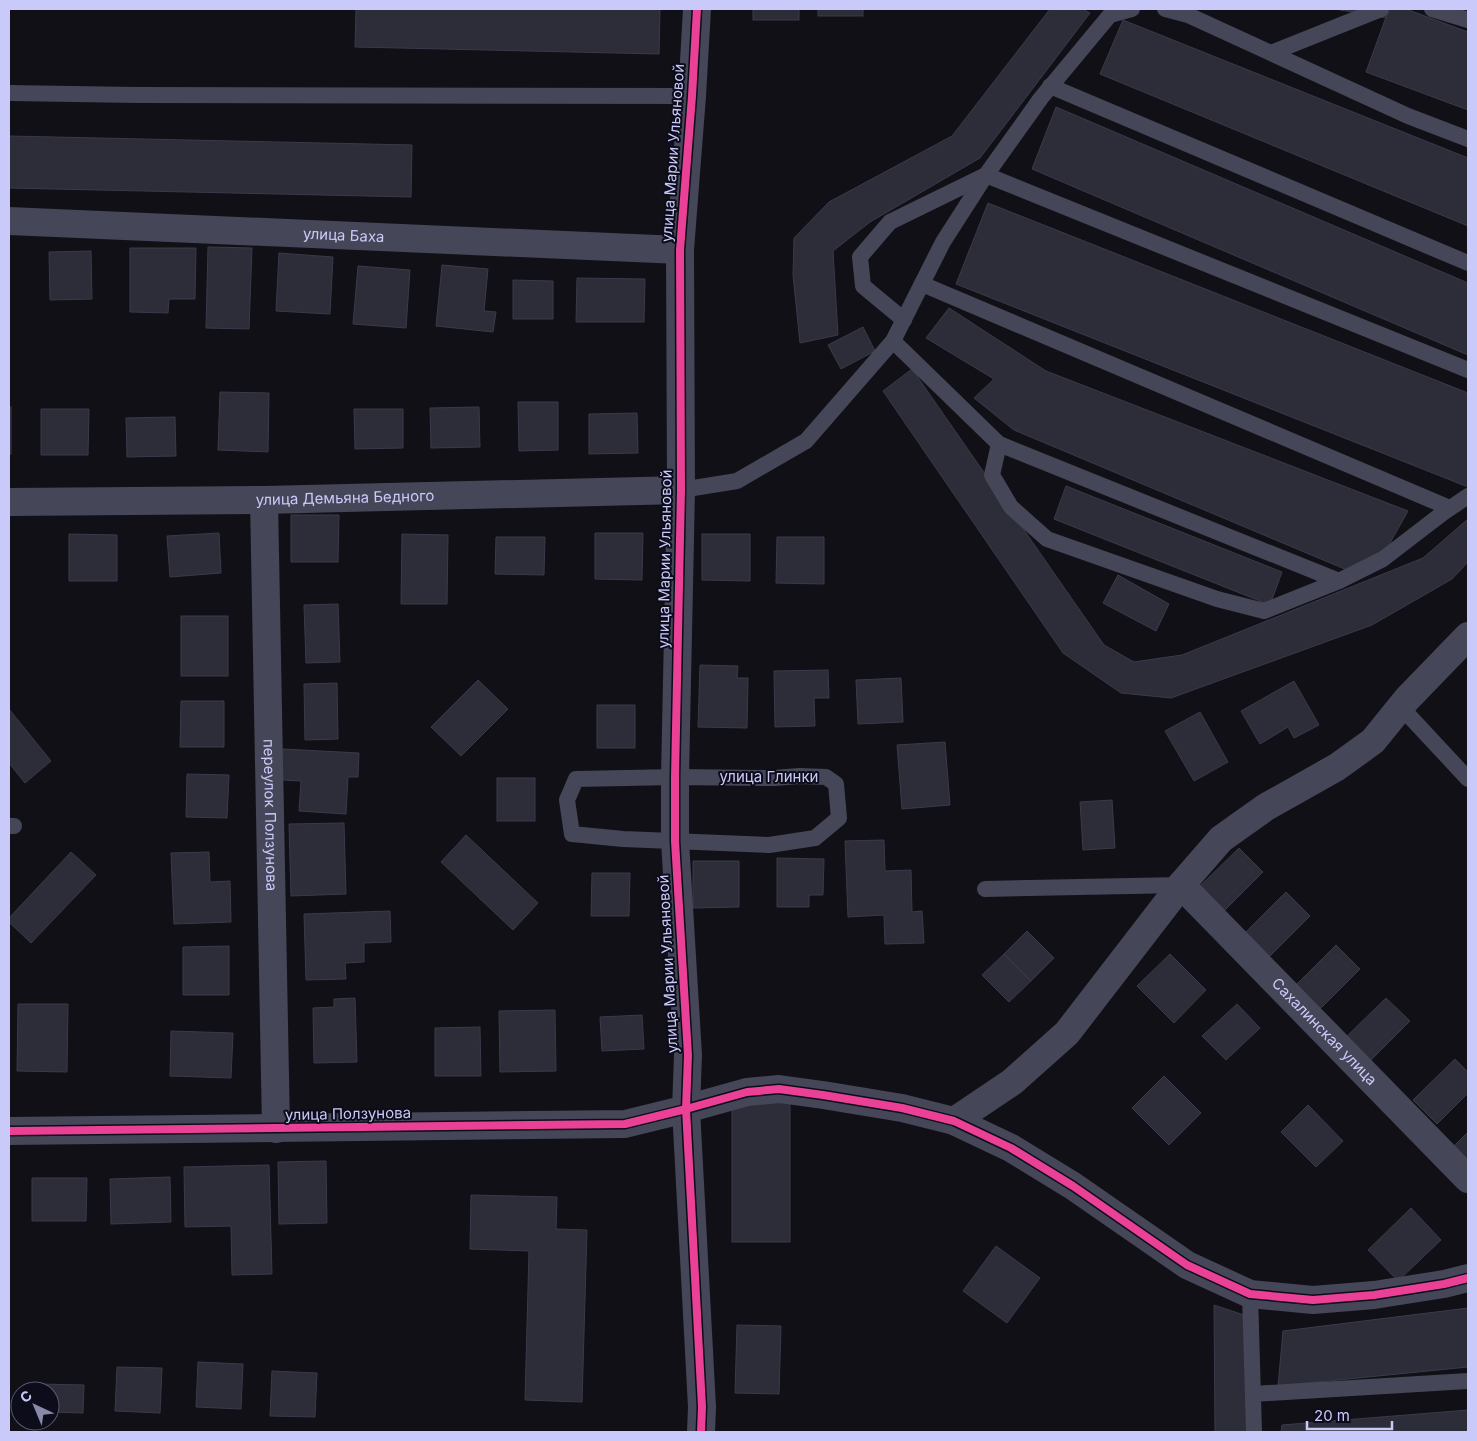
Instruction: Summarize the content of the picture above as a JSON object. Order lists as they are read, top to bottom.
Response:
{
  "streets": {
    "street": [
      "улица Марии Ульяновой",
      "улица Баха",
      "улица Демьяна Бедного",
      "переулок Ползунова",
      "Сахалинская улица",
      "улица Ползунова"
    ],
    "lane": ["улица Глинки"]
  },
  "crossings": [
    ["улица Марии Ульяновой", "улица Баха"],
    ["улица Марии Ульяновой", "улица Демьяна Бедного"],
    ["улица Марии Ульяновой", "улица Глинки"],
    ["улица Марии Ульяновой", "улица Ползунова"],
    ["улица Демьяна Бедного", "переулок Ползунова"],
    ["переулок Ползунова", "улица Ползунова"]
  ],
  "scale_bar": "20 m",
  "north": "top left"
}
